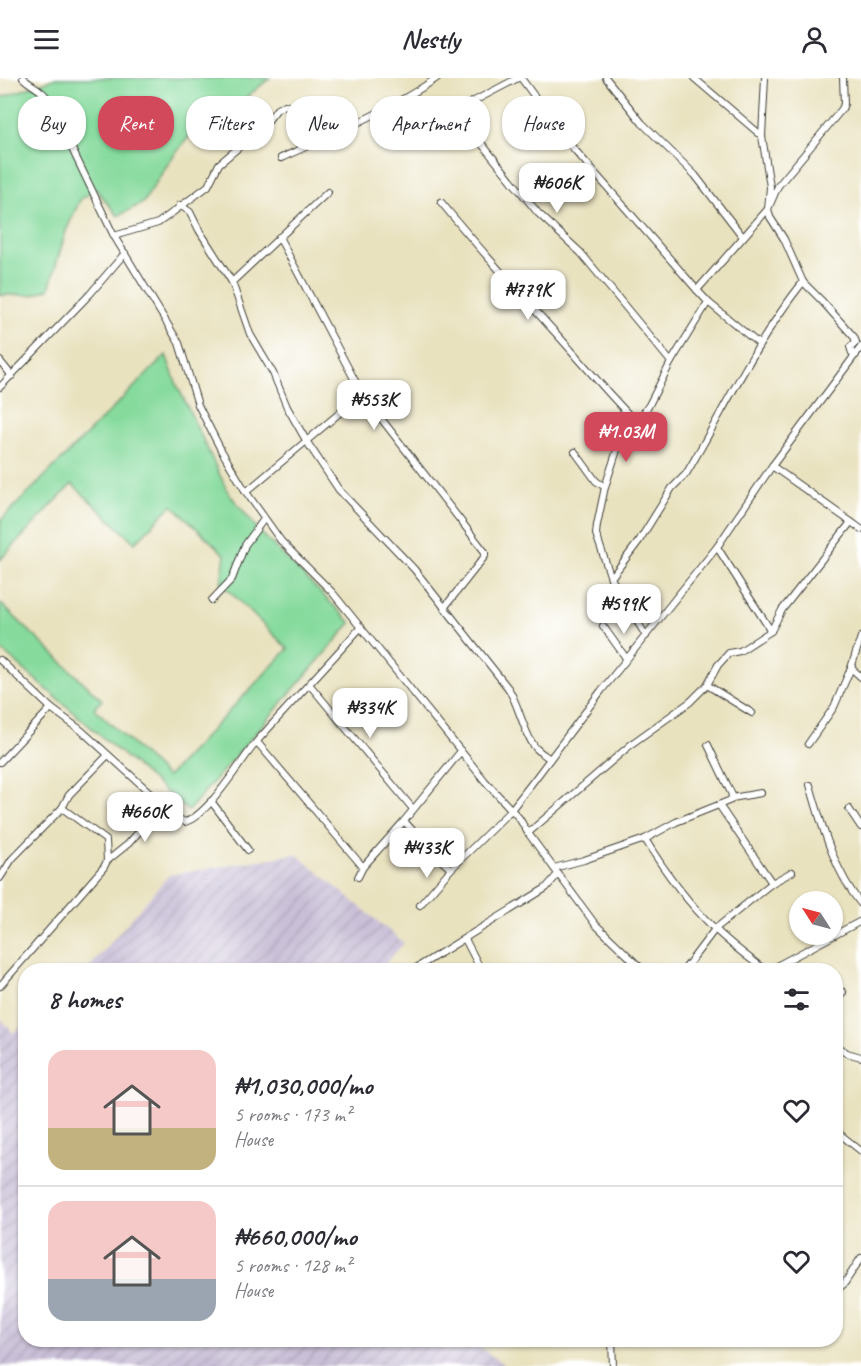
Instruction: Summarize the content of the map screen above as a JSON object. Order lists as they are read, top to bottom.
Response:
{
  "north": "top left",
  "page": {
    "header": "Nestly",
    "chip": [
      "Buy",
      "Rent",
      "Filters",
      "New",
      "Apartment",
      "House"
    ],
    "price": [
      "₦606K",
      "₦779K",
      "₦553K",
      "₦1.03M",
      "₦599K",
      "₦334K",
      "₦660K",
      "₦433K"
    ],
    "heading": "8 homes",
    "list": [
      {
        "name": "₦1,030,000/mo",
        "note": "5 rooms · 173 m² · House"
      },
      {
        "name": "₦660,000/mo",
        "note": "5 rooms · 128 m² · House"
      }
    ]
  }
}
